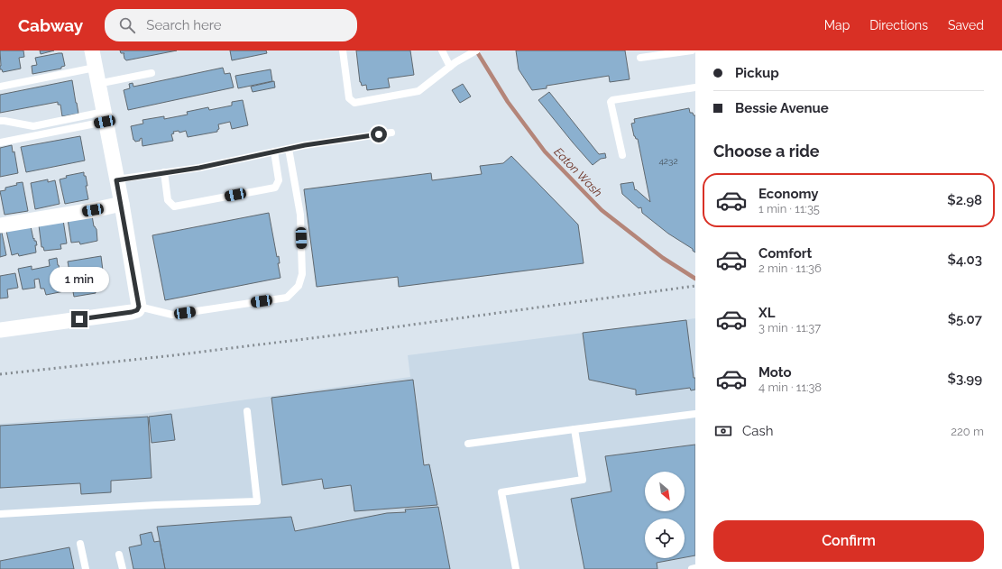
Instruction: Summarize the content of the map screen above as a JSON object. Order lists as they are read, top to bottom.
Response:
{
  "water": ["Eaton Wash"],
  "house_numbers": ["4232"],
  "north": "bottom right",
  "page": {
    "header": "Cabway",
    "search": "Search here",
    "nav": ["Map", "Directions", "Saved"],
    "banner": ["Pickup", "Bessie Avenue"],
    "heading": "Choose a ride",
    "list": [
      {
        "name": "Economy",
        "note": "1 min · 11:35",
        "value": "$2.98"
      },
      {
        "name": "Comfort",
        "note": "2 min · 11:36",
        "value": "$4.03"
      },
      {
        "name": "XL",
        "note": "3 min · 11:37",
        "value": "$5.07"
      },
      {
        "name": "Moto",
        "note": "4 min · 11:38",
        "value": "$3.99"
      }
    ],
    "bubble": "1 min",
    "pay": ["Cash", "220 m"],
    "buttons": "Confirm"
  }
}
